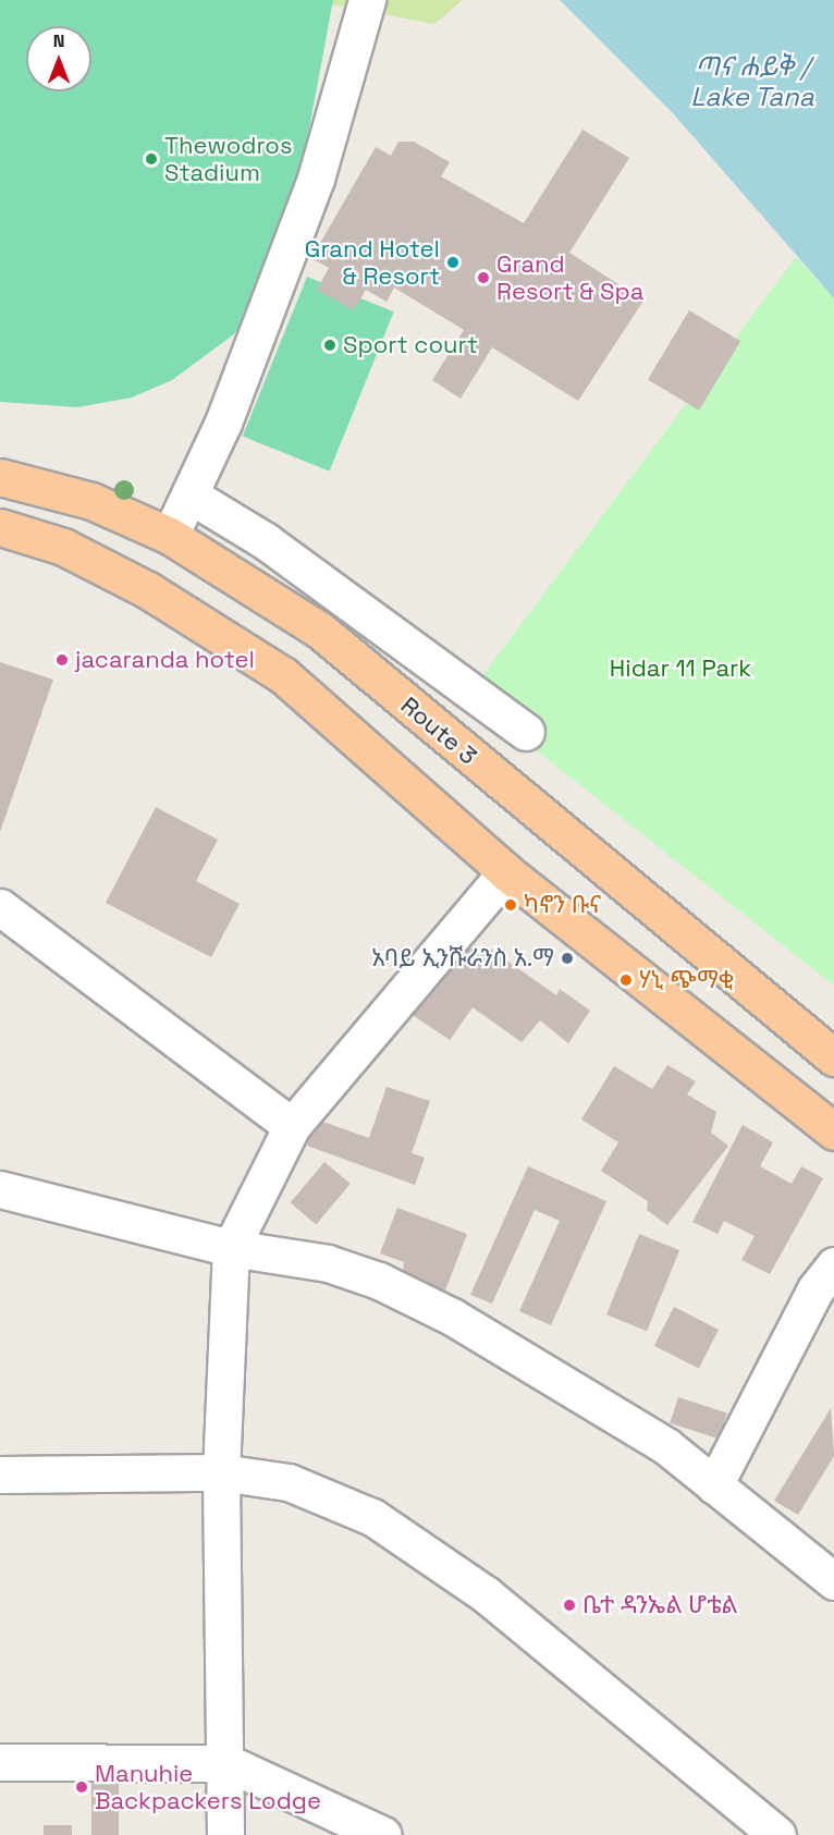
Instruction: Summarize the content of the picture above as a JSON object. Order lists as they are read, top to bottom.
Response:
{
  "streets": {
    "main road": ["Route 3"]
  },
  "water": ["ጣና ሐይቅ / Lake Tana"],
  "parks": ["Hidar 11 Park"],
  "places": [
    "Thewodros Stadium",
    "Grand Hotel & Resort",
    "Grand Resort & Spa",
    "Sport court",
    "jacaranda hotel",
    "ካኖን ቡና",
    "አባይ ኢንሹራንስ አ.ማ",
    "ሃኒ ጭማቂ",
    "ቤተ ዳንኤል ሆቴል",
    "Manuhie Backpackers Lodge"
  ],
  "north": "top"
}
